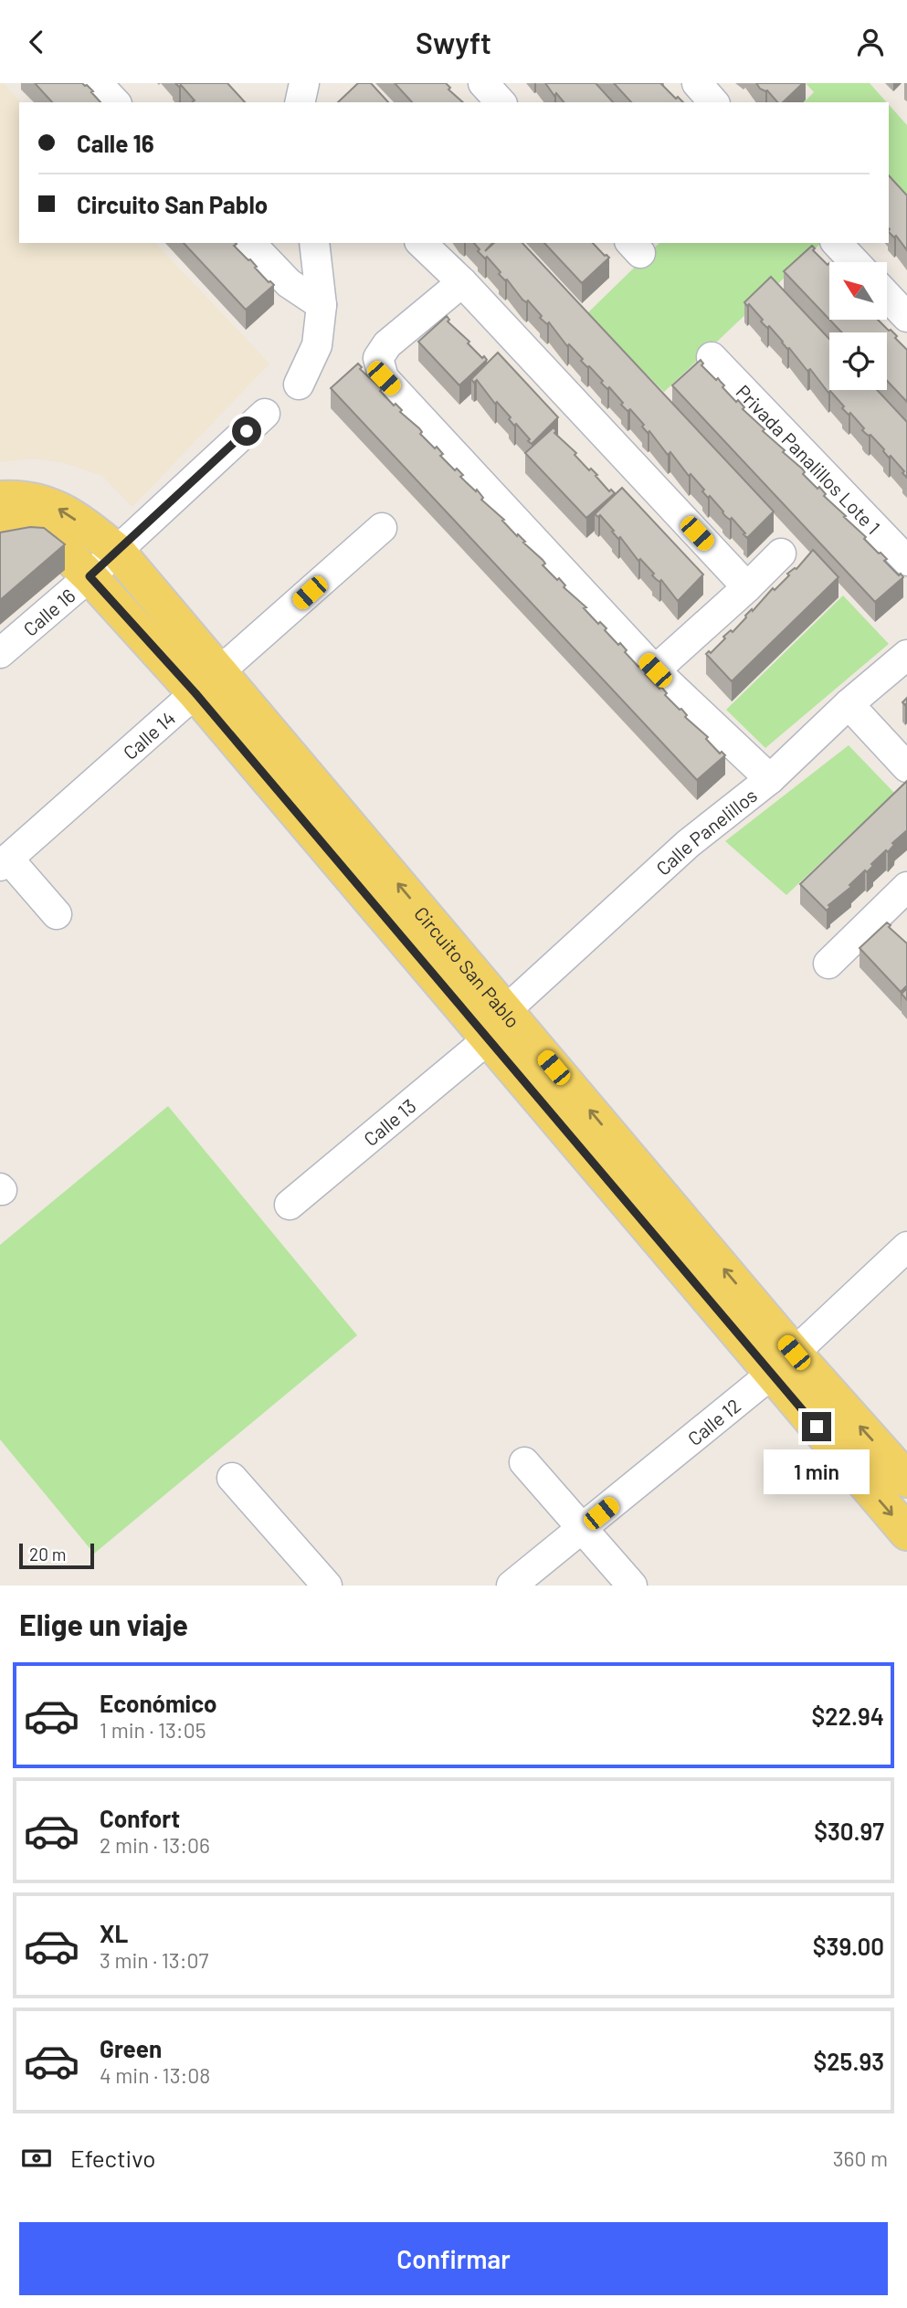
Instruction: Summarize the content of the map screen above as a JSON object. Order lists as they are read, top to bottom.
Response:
{
  "streets": {
    "main road": ["Circuito San Pablo"],
    "street": [
      "Privada Panalillos Lote 1",
      "Calle 16",
      "Calle 14",
      "Calle Panelillos",
      "Calle 13",
      "Calle 12"
    ]
  },
  "crossings": [
    ["Calle 16", "Circuito San Pablo"],
    ["Calle 14", "Circuito San Pablo"],
    ["Calle Panelillos", "Circuito San Pablo"],
    ["Circuito San Pablo", "Calle 13"],
    ["Circuito San Pablo", "Calle 12"]
  ],
  "scale_bar": "20 m",
  "north": "top left",
  "page": {
    "header": "Swyft",
    "banner": ["Calle 16", "Circuito San Pablo"],
    "bubble": "1 min",
    "scale": "20 m",
    "heading": "Elige un viaje",
    "list": [
      {
        "name": "Económico",
        "note": "1 min · 13:05",
        "value": "$22.94"
      },
      {
        "name": "Confort",
        "note": "2 min · 13:06",
        "value": "$30.97"
      },
      {
        "name": "XL",
        "note": "3 min · 13:07",
        "value": "$39.00"
      },
      {
        "name": "Green",
        "note": "4 min · 13:08",
        "value": "$25.93"
      }
    ],
    "pay": ["Efectivo", "360 m"],
    "buttons": "Confirmar"
  }
}
